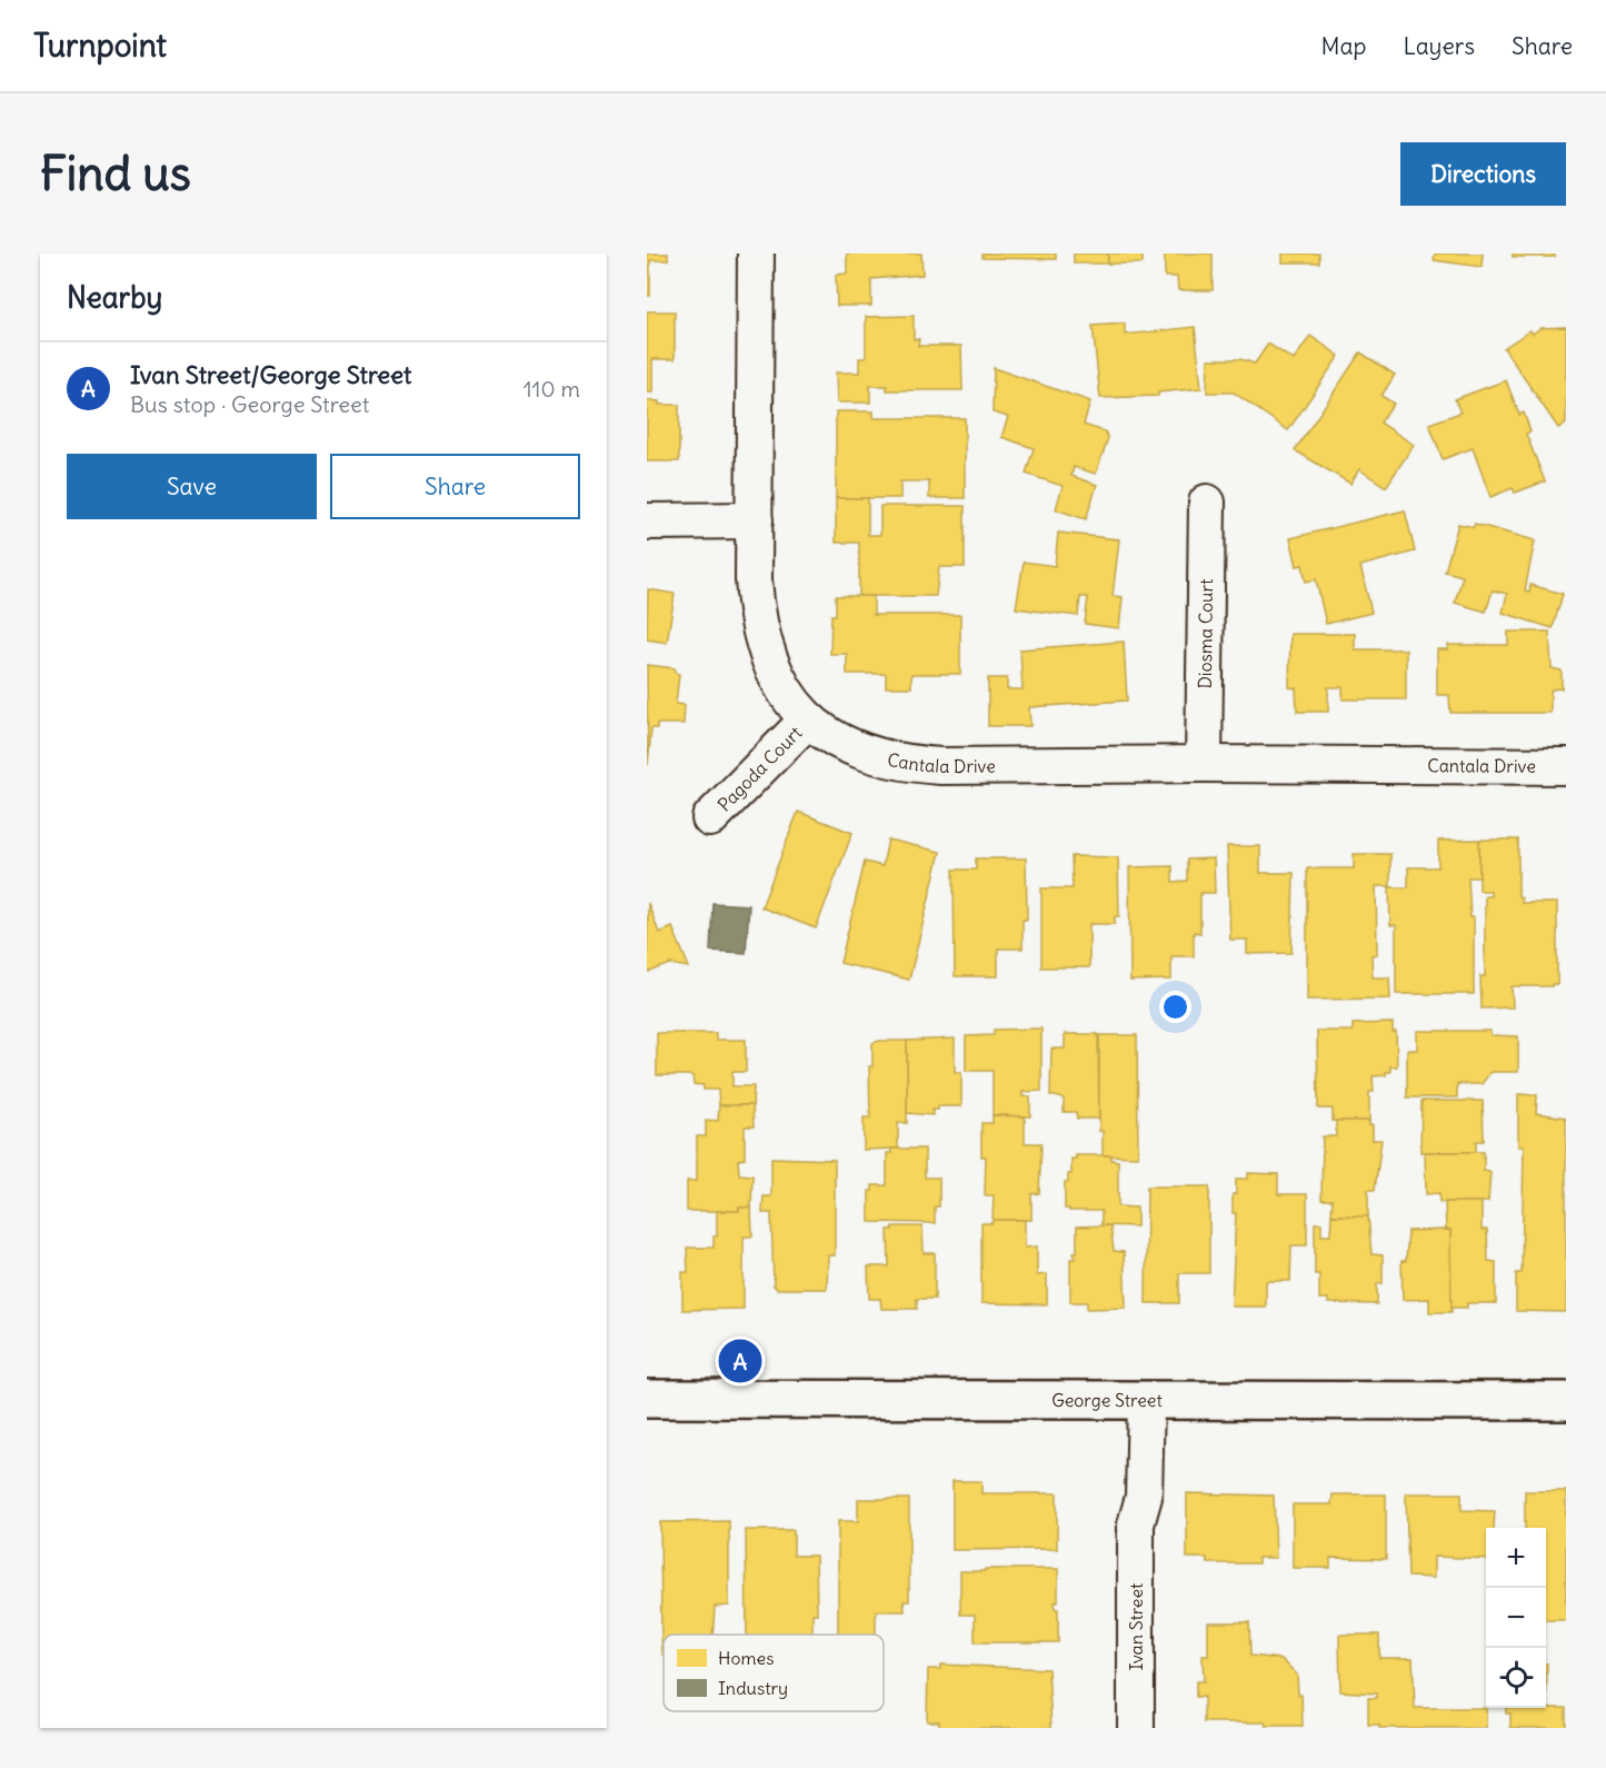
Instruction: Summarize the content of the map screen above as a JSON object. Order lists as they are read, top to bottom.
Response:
{
  "streets": {
    "main road": ["George Street"],
    "street": [
      "Diosma Court",
      "Cantala Drive",
      "Pagoda Court",
      "Ivan Street"
    ]
  },
  "crossings": [
    ["Diosma Court", "Cantala Drive"],
    ["Cantala Drive", "Pagoda Court"],
    ["George Street", "Ivan Street"]
  ],
  "legend": ["Homes", "Industry"],
  "page": {
    "header": "Turnpoint",
    "nav": ["Map", "Layers", "Share"],
    "buttons": [
      "Directions",
      ["Save", "Share"]
    ],
    "title": "Find us",
    "heading": "Nearby",
    "list": [
      {
        "mark": "A",
        "name": "Ivan Street/George Street",
        "note": "Bus stop · George Street",
        "value": "110 m"
      }
    ],
    "pins": "A",
    "map_buttons": ["+", "−"]
  }
}
